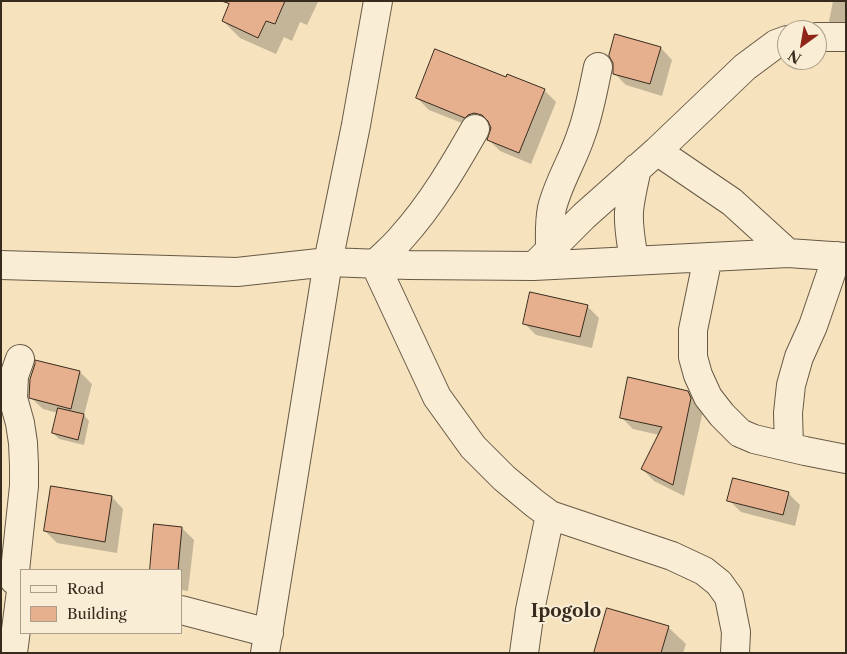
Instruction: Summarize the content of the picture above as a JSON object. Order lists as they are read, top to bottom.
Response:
{
  "districts": ["Ipogolo"],
  "legend": ["Road", "Building"],
  "north": "bottom left"
}
